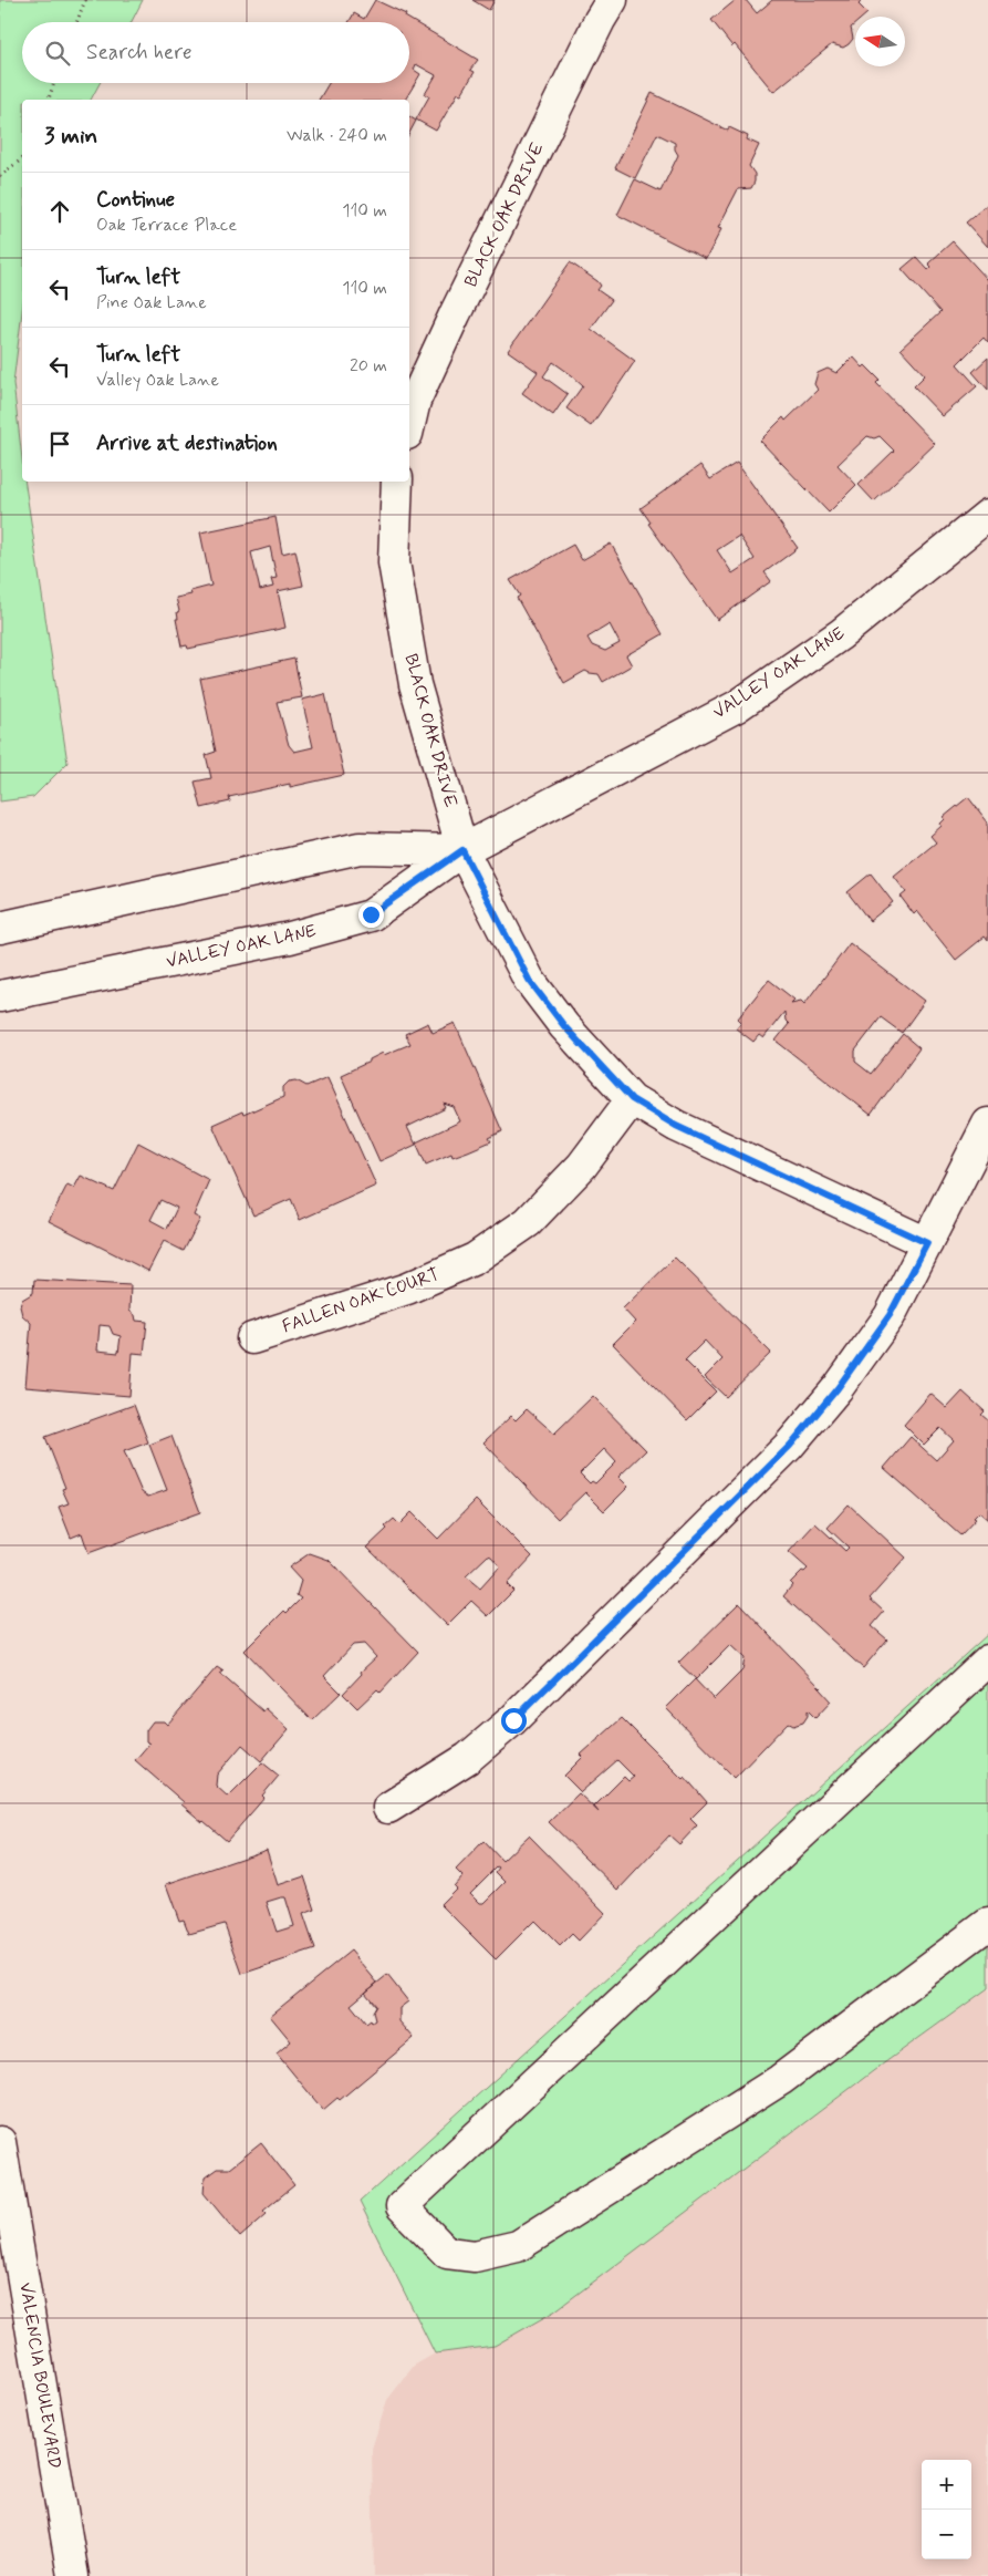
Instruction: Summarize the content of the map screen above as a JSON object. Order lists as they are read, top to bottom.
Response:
{
  "streets": {
    "street": [
      "BLACK OAK DRIVE",
      "VALLEY OAK LANE",
      "FALLEN OAK COURT",
      "VALENCIA BOULEVARD"
    ]
  },
  "crossings": [
    ["BLACK OAK DRIVE", "VALLEY OAK LANE"],
    ["BLACK OAK DRIVE", "FALLEN OAK COURT"]
  ],
  "north": "left",
  "page": {
    "search": "Search here",
    "heading": ["3 min", "Walk · 240 m"],
    "list": [
      ["Continue", "Oak Terrace Place", "110 m"],
      ["Turn left", "Pine Oak Lane", "110 m"],
      ["Turn left", "Valley Oak Lane", "20 m"],
      "Arrive at destination"
    ],
    "map_buttons": ["+", "−"]
  }
}
